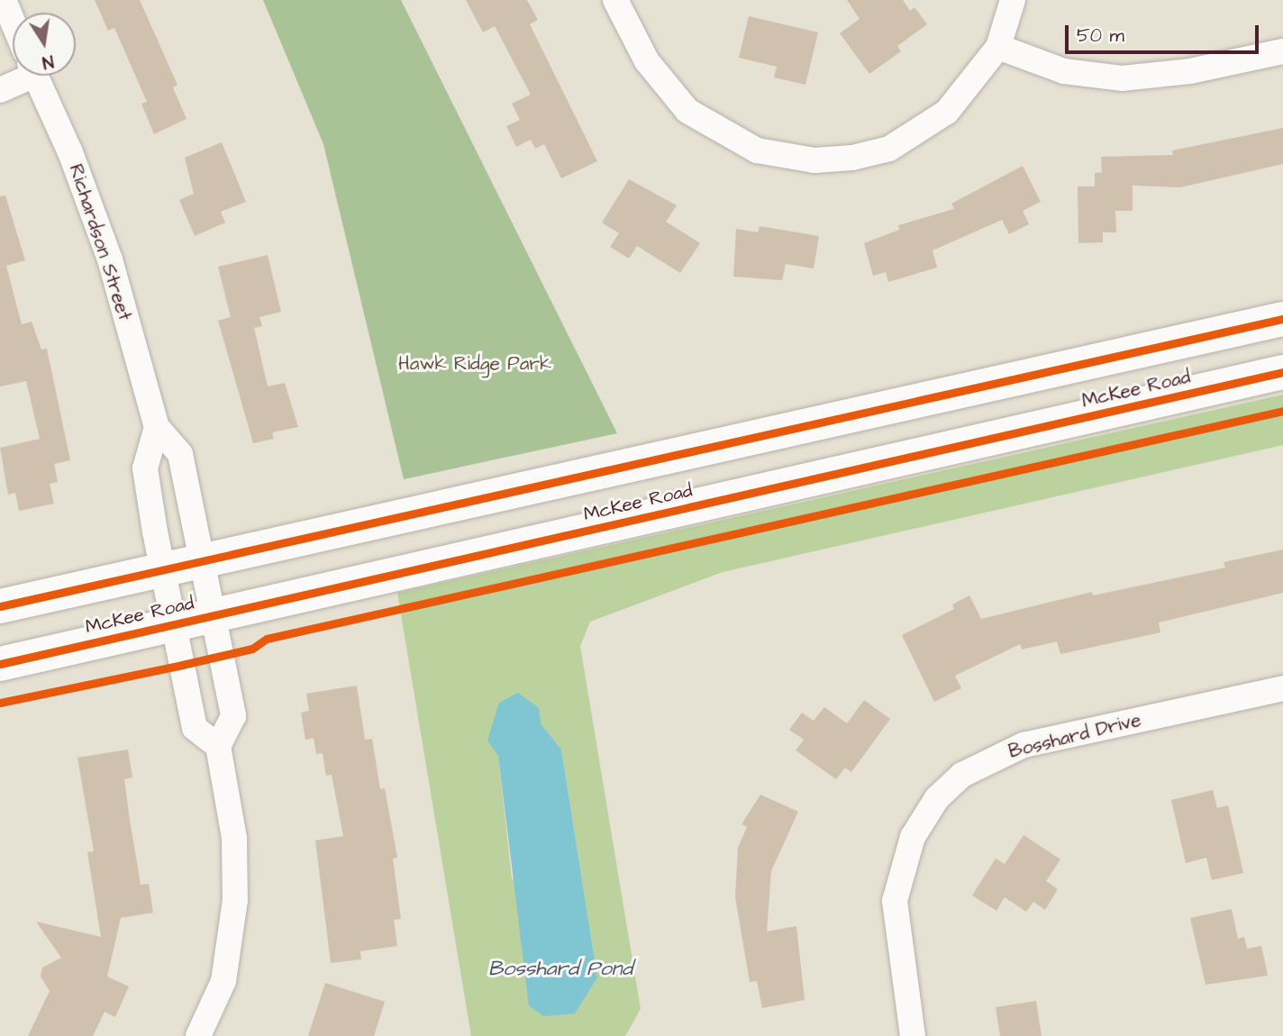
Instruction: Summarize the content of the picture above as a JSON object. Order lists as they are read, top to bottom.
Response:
{
  "streets": {
    "main road": ["McKee Road"],
    "street": ["Richardson Street", "Bosshard Drive"]
  },
  "crossings": [
    ["Richardson Street", "McKee Road"]
  ],
  "water": ["Bosshard Pond"],
  "parks": ["Hawk Ridge Park"],
  "scale_bar": "50 m",
  "north": "bottom"
}
